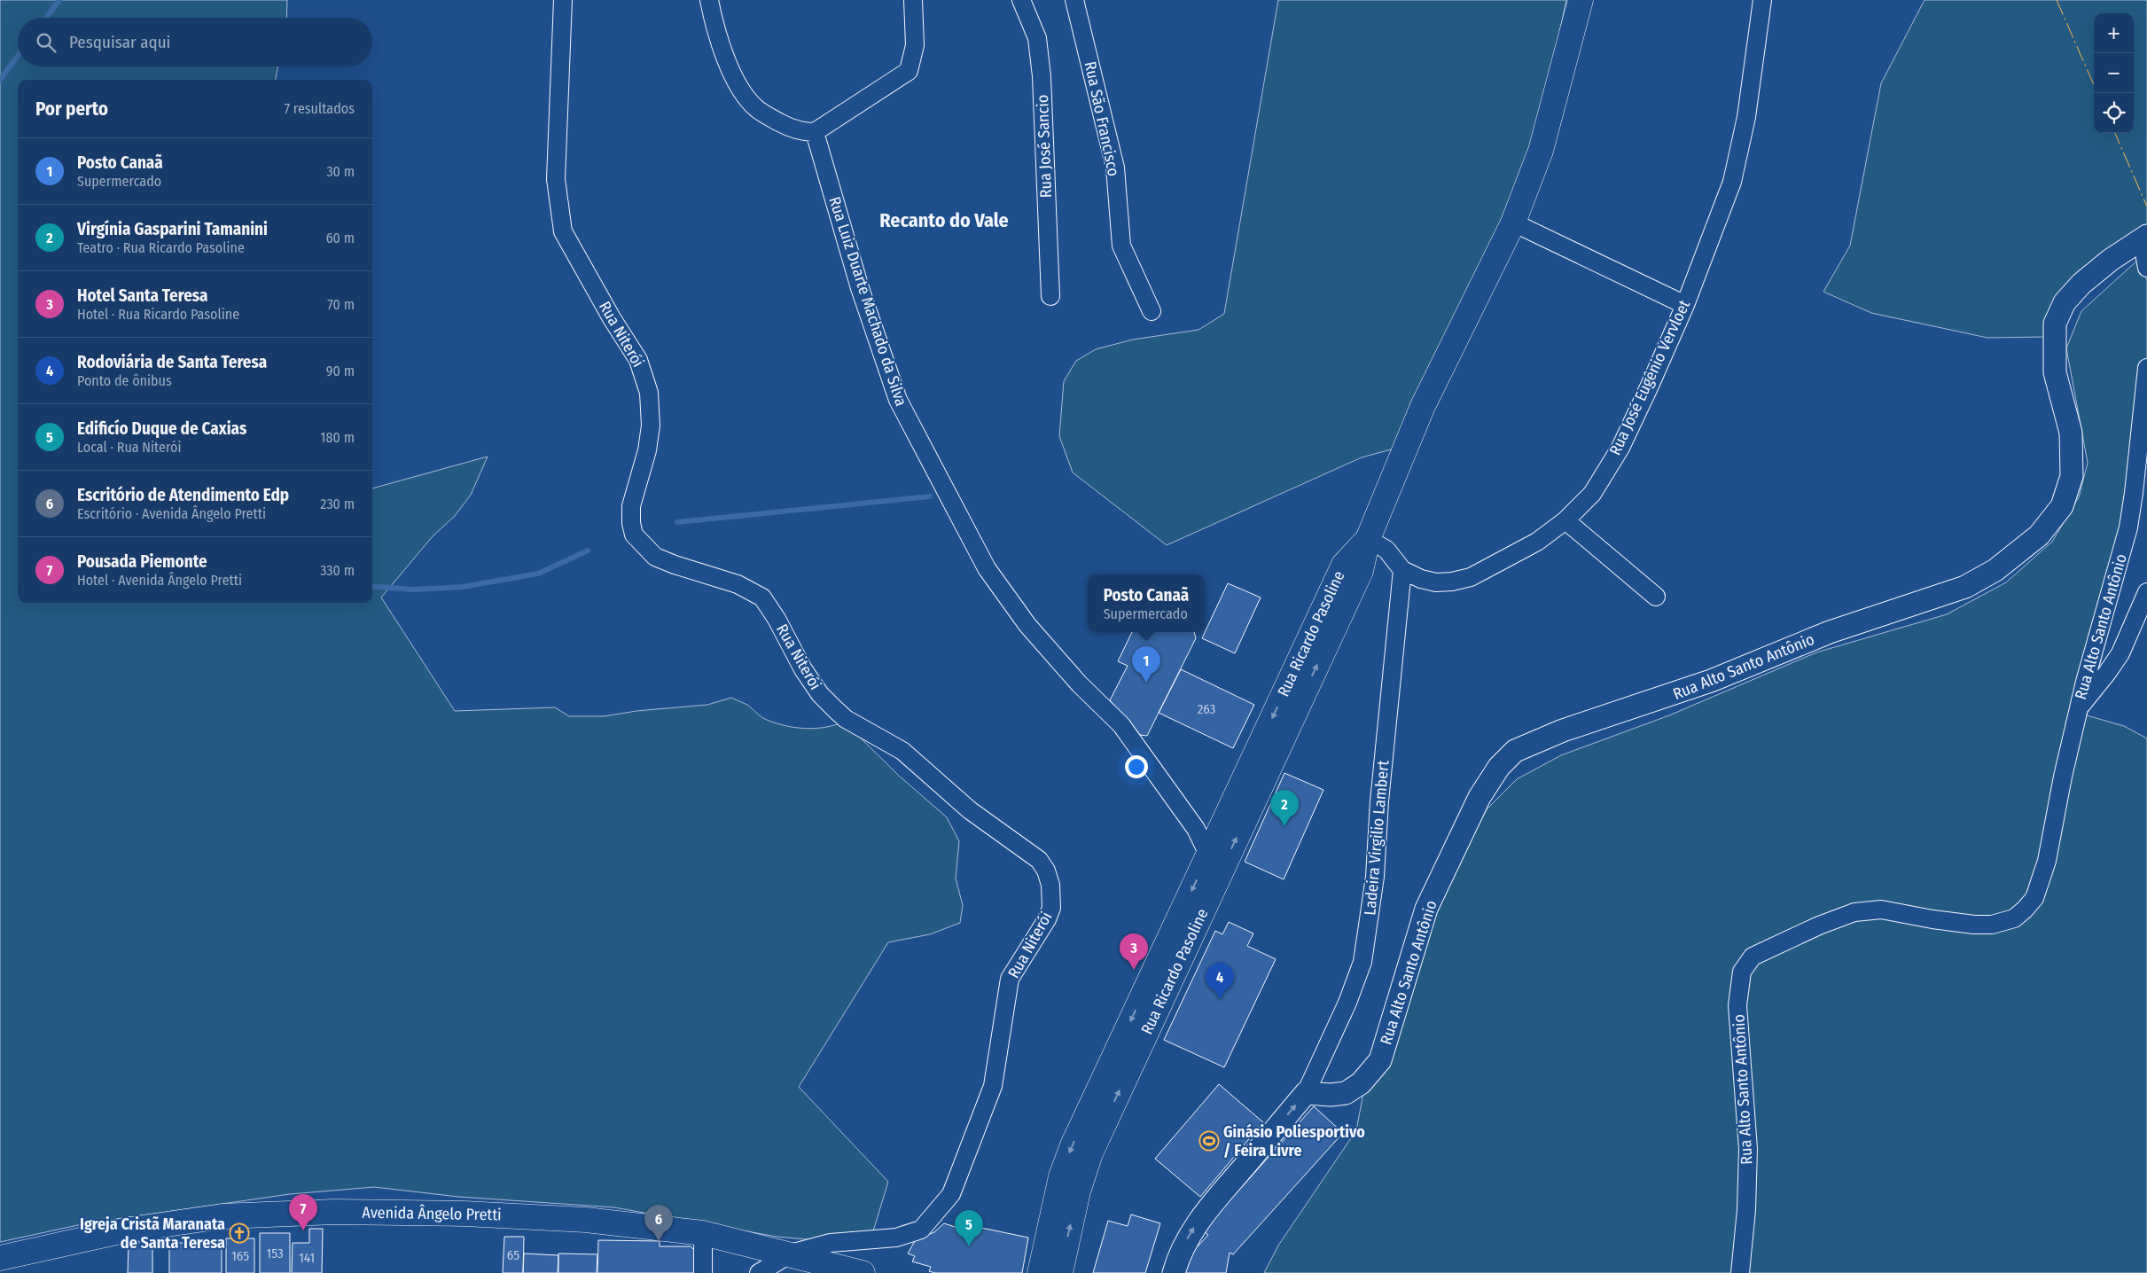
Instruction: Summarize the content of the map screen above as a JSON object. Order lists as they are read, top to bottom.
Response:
{
  "streets": {
    "main road": ["Rua Ricardo Pasoline", "Avenida Ângelo Pretti"],
    "street": [
      "Rua São Francisco",
      "Rua José Sancio",
      "Rua Luiz Duarte Machado da Silva",
      "Rua Niterói",
      "Rua José Eugênio Vervloet",
      "Rua Alto Santo Antônio",
      "Ladeira Virgilio Lambert"
    ]
  },
  "crossings": [
    ["Rua Luiz Duarte Machado da Silva", "Rua Ricardo Pasoline"],
    ["Rua Niterói", "Avenida Ângelo Pretti"],
    ["Rua José Eugênio Vervloet", "Rua Ricardo Pasoline"],
    ["Rua José Eugênio Vervloet", "Ladeira Virgilio Lambert"],
    ["Rua Alto Santo Antônio", "Ladeira Virgilio Lambert"]
  ],
  "districts": ["Recanto do Vale"],
  "places": {
    "sports": ["Ginásio Poliesportivo / Feira Livre"],
    "church": ["Igreja Cristã Maranata de Santa Teresa"]
  },
  "house_numbers": [
    "263",
    "153",
    "65",
    "165",
    "141"
  ],
  "page": {
    "map_buttons": ["+", "−"],
    "search": "Pesquisar aqui",
    "heading": ["Por perto", "7 resultados"],
    "list": [
      {
        "mark": "1",
        "name": "Posto Canaã",
        "note": "Supermercado",
        "value": "30 m"
      },
      {
        "mark": "2",
        "name": "Virgínia Gasparini Tamanini",
        "note": "Teatro · Rua Ricardo Pasoline",
        "value": "60 m"
      },
      {
        "mark": "3",
        "name": "Hotel Santa Teresa",
        "note": "Hotel · Rua Ricardo Pasoline",
        "value": "70 m"
      },
      {
        "mark": "4",
        "name": "Rodoviária de Santa Teresa",
        "note": "Ponto de ônibus",
        "value": "90 m"
      },
      {
        "mark": "5",
        "name": "Edificío Duque de Caxias",
        "note": "Local · Rua Niterói",
        "value": "180 m"
      },
      {
        "mark": "6",
        "name": "Escritório de Atendimento Edp",
        "note": "Escritório · Avenida Ângelo Pretti",
        "value": "230 m"
      },
      {
        "mark": "7",
        "name": "Pousada Piemonte",
        "note": "Hotel · Avenida Ângelo Pretti",
        "value": "330 m"
      }
    ],
    "popup": ["Posto Canaã", "Supermercado"],
    "pins": [
      "1",
      "2",
      "3",
      "4",
      "7",
      "6",
      "5"
    ]
  }
}
